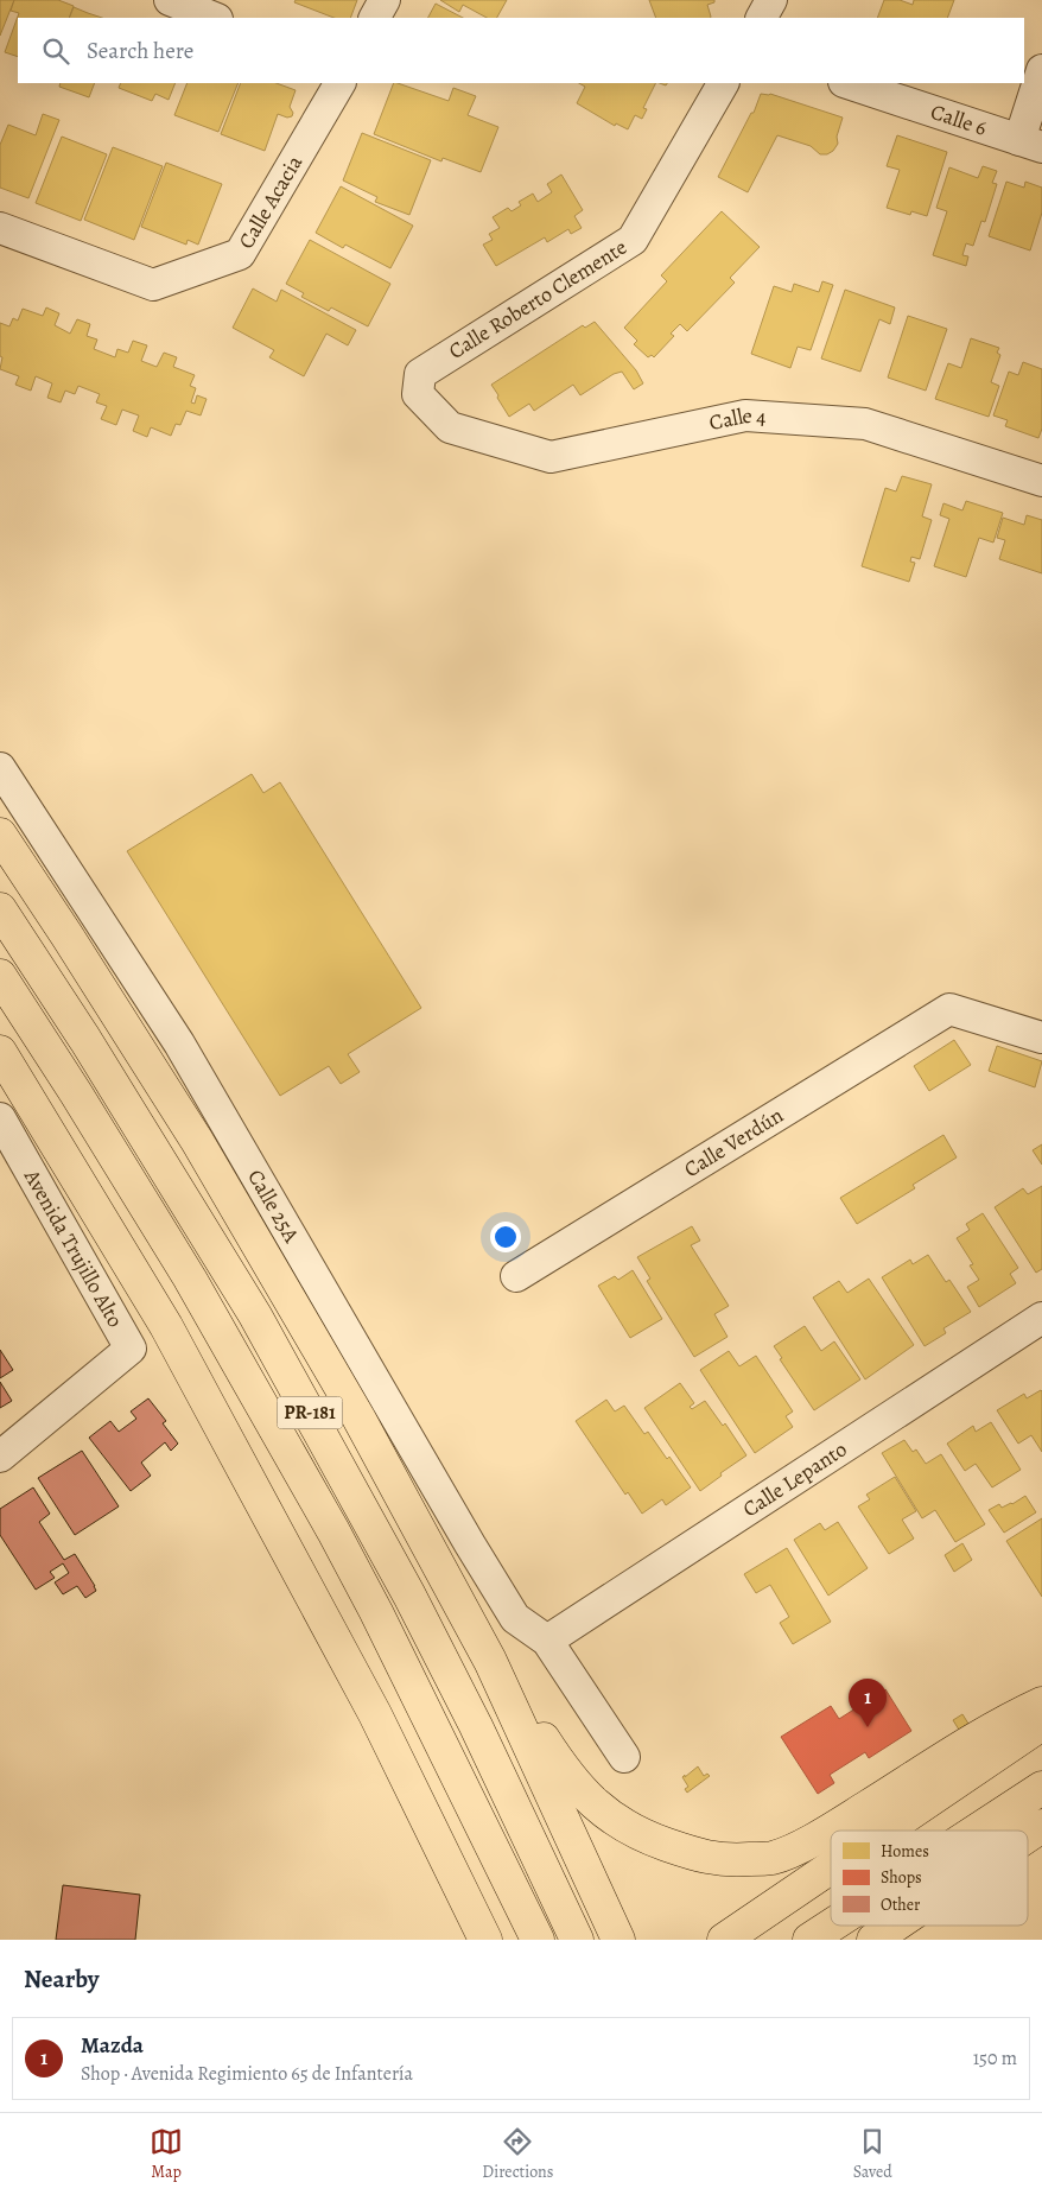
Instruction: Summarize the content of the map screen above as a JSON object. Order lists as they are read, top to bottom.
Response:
{
  "streets": {
    "highway": ["PR-181"],
    "street": [
      "Calle 6",
      "Calle Acacia",
      "Calle Roberto Clemente",
      "Calle 4",
      "Calle Verdún",
      "Calle 25A",
      "Avenida Trujillo Alto",
      "Calle Lepanto"
    ]
  },
  "crossings": [
    ["Calle Roberto Clemente", "Calle 4"],
    ["Calle 25A", "Calle Lepanto"]
  ],
  "legend": ["Homes", "Shops", "Other"],
  "page": {
    "search": "Search here",
    "pins": "1",
    "heading": "Nearby",
    "list": [
      {
        "mark": "1",
        "name": "Mazda",
        "note": "Shop · Avenida Regimiento 65 de Infantería",
        "value": "150 m"
      }
    ],
    "nav": ["Map", "Directions", "Saved"]
  }
}
